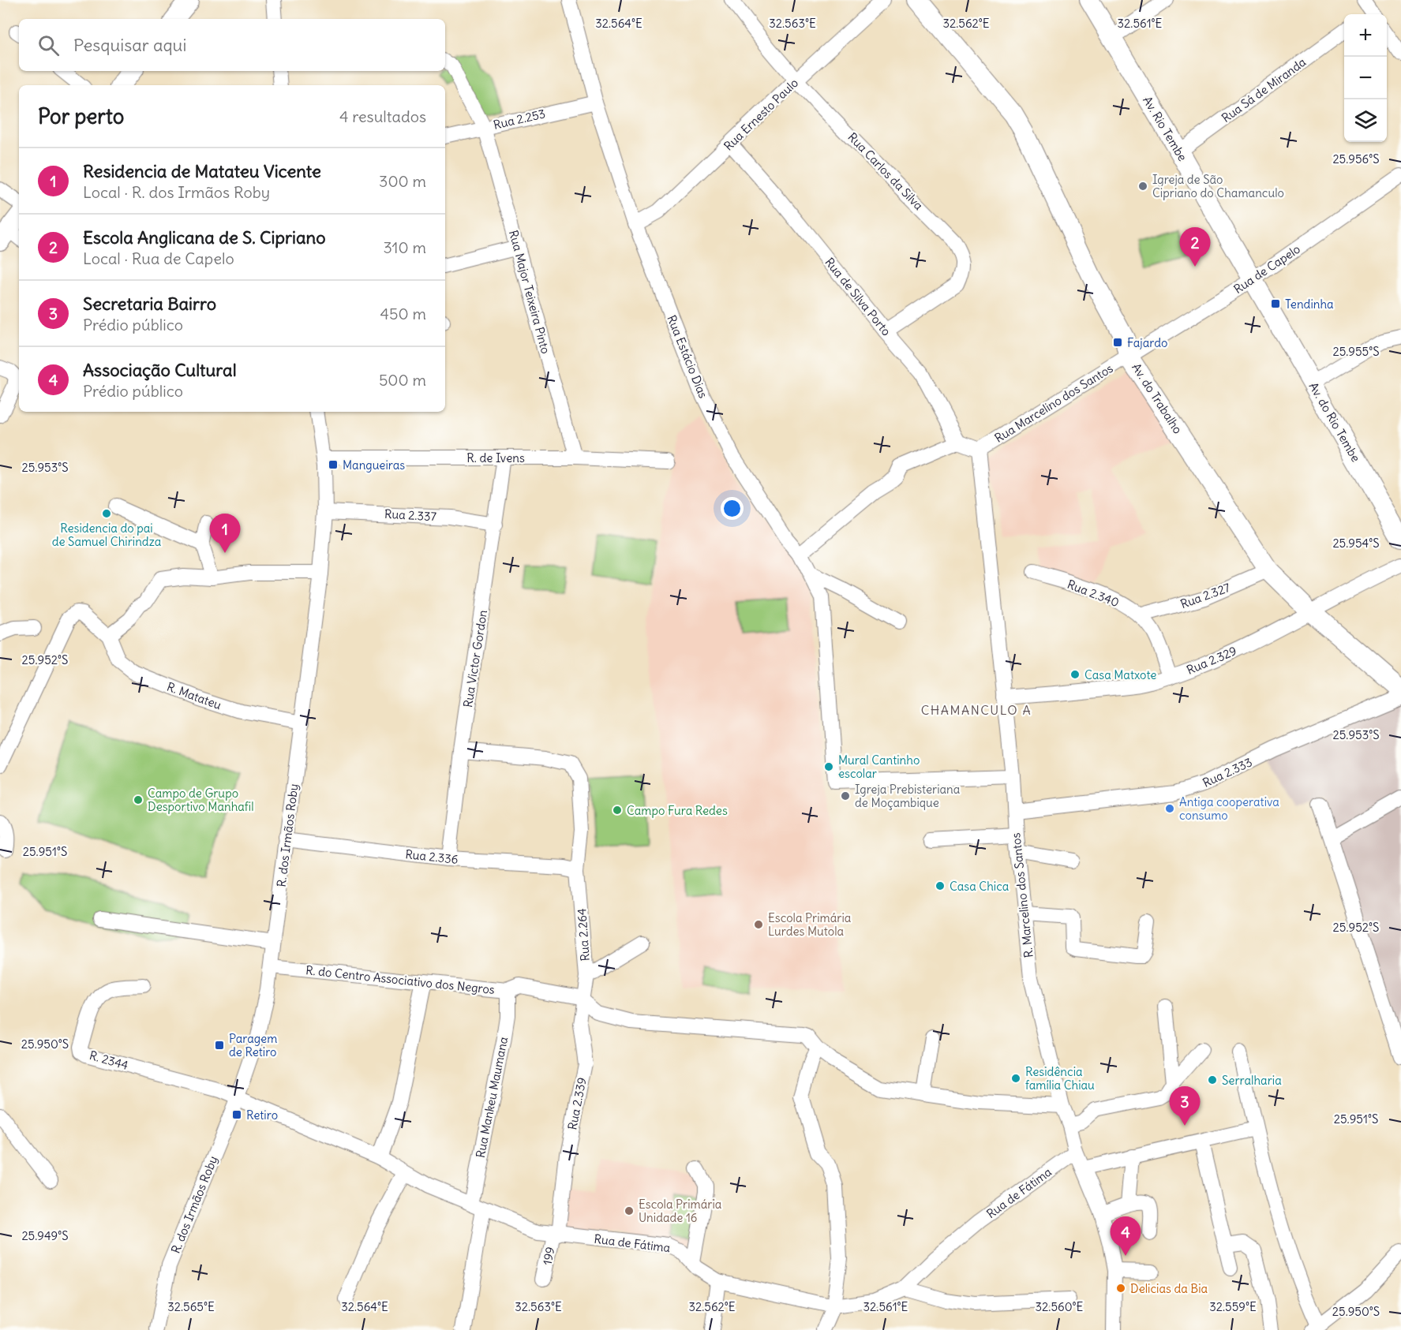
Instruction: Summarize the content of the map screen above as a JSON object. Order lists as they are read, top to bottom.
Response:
{
  "streets": {
    "main road": ["Av. Rio Tembe", "Av. do Trabalho", "Av. do Rio Tembe"],
    "street": [
      "Rua Sá de Miranda",
      "Rua Ernesto Paulo",
      "Rua 2.253",
      "Rua Carlos da Silva",
      "Rua de Capelo",
      "Rua Major Teixeira Pinto",
      "Rua de Silva Porto",
      "Rua Estácio Dias",
      "Rua Marcelino dos Santos",
      "R. de Ivens",
      "Rua 2.337",
      "Rua 2.340",
      "Rua 2.327",
      "Rua Victor Gordon",
      "Rua 2.329",
      "R. Matateu",
      "Rua 2.333",
      "R. dos Irmãos Roby",
      "Rua 2.336",
      "R. Marcelino dos Santos",
      "Rua 2.264",
      "R. do Centro Associativo dos Negros",
      "R. 2344",
      "Rua Mankeu Maumana",
      "Rua 2.339",
      "Rua de Fátima",
      "199"
    ]
  },
  "crossings": [
    ["Rua Sá de Miranda", "Av. Rio Tembe"],
    ["Rua Ernesto Paulo", "Rua Carlos da Silva"],
    ["Rua Ernesto Paulo", "Rua de Silva Porto"],
    ["Rua Ernesto Paulo", "Rua Estácio Dias"],
    ["Rua 2.253", "Rua Major Teixeira Pinto"],
    ["Rua 2.253", "Rua Estácio Dias"],
    ["Av. Rio Tembe", "Rua de Capelo"],
    ["Av. Rio Tembe", "Av. do Rio Tembe"],
    ["Rua Carlos da Silva", "Rua de Silva Porto"],
    ["Rua de Capelo", "Av. do Trabalho"],
    ["Rua de Capelo", "Rua Marcelino dos Santos"],
    ["Rua Major Teixeira Pinto", "R. de Ivens"],
    ["Rua Estácio Dias", "R. Marcelino dos Santos"],
    ["Av. do Trabalho", "Rua Marcelino dos Santos"],
    ["Av. do Trabalho", "Rua 2.327"],
    ["Av. do Trabalho", "Rua 2.329"],
    ["Rua Marcelino dos Santos", "R. Marcelino dos Santos"],
    ["R. de Ivens", "Rua Victor Gordon"],
    ["R. de Ivens", "R. dos Irmãos Roby"],
    ["Rua 2.337", "Rua Victor Gordon"],
    ["Rua 2.337", "R. dos Irmãos Roby"],
    ["Rua 2.340", "Rua 2.327"],
    ["Rua 2.340", "Rua 2.329"],
    ["Rua Victor Gordon", "Rua 2.336"],
    ["Rua Victor Gordon", "Rua 2.264"],
    ["Rua 2.329", "R. Marcelino dos Santos"],
    ["R. Matateu", "R. dos Irmãos Roby"],
    ["Rua 2.333", "R. Marcelino dos Santos"],
    ["R. dos Irmãos Roby", "Rua 2.336"],
    ["R. dos Irmãos Roby", "R. do Centro Associativo dos Negros"],
    ["R. dos Irmãos Roby", "R. 2344"],
    ["R. dos Irmãos Roby", "Rua de Fátima"],
    ["Rua 2.336", "Rua 2.264"],
    ["R. Marcelino dos Santos", "R. do Centro Associativo dos Negros"],
    ["R. Marcelino dos Santos", "Rua de Fátima"],
    ["Rua 2.264", "R. do Centro Associativo dos Negros"],
    ["Rua 2.264", "Rua 2.339"],
    ["R. do Centro Associativo dos Negros", "Rua Mankeu Maumana"],
    ["R. do Centro Associativo dos Negros", "Rua 2.339"],
    ["R. 2344", "Rua de Fátima"],
    ["Rua Mankeu Maumana", "Rua de Fátima"],
    ["Rua 2.339", "Rua de Fátima"],
    ["Rua 2.339", "199"],
    ["Rua de Fátima", "199"]
  ],
  "districts": ["CHAMANCULO A"],
  "places": {
    "other": [
      "Igreja de São Cipriano do Chamanculo",
      "Residencia do pai de Samuel Chirindza",
      "Casa Matxote",
      "Mural Cantinho escolar",
      "Igreja Prebisteriana de Moçambique",
      "Campo de Grupo Desportivo Manhafil",
      "Antiga cooperativa consumo",
      "Campo Fura Redes",
      "Casa Chica",
      "Escola Primária Lurdes Mutola",
      "Residência família Chiau",
      "Serralharia",
      "Escola Primária Unidade 16",
      "Delicias da Bia"
    ],
    "transit": [
      "Tendinha",
      "Fajardo",
      "Mangueiras",
      "Paragem de Retiro",
      "Retiro"
    ]
  },
  "page": {
    "map_buttons": ["+", "−"],
    "search": "Pesquisar aqui",
    "heading": ["Por perto", "4 resultados"],
    "list": [
      {
        "mark": "1",
        "name": "Residencia de Matateu Vicente",
        "note": "Local · R. dos Irmãos Roby",
        "value": "300 m"
      },
      {
        "mark": "2",
        "name": "Escola Anglicana de S. Cipriano",
        "note": "Local · Rua de Capelo",
        "value": "310 m"
      },
      {
        "mark": "3",
        "name": "Secretaria Bairro",
        "note": "Prédio público",
        "value": "450 m"
      },
      {
        "mark": "4",
        "name": "Associação Cultural",
        "note": "Prédio público",
        "value": "500 m"
      }
    ],
    "pins": [
      "2",
      "1",
      "3",
      "4"
    ]
  },
  "coordinates": [
    "32.564°E",
    "32.563°E",
    "32.562°E",
    "32.561°E",
    "25.956°S",
    "25.955°S",
    "25.953°S",
    "25.954°S",
    "25.952°S",
    "25.951°S",
    "25.950°S",
    "25.949°S",
    "32.565°E",
    "32.560°E",
    "32.559°E"
  ]
}
